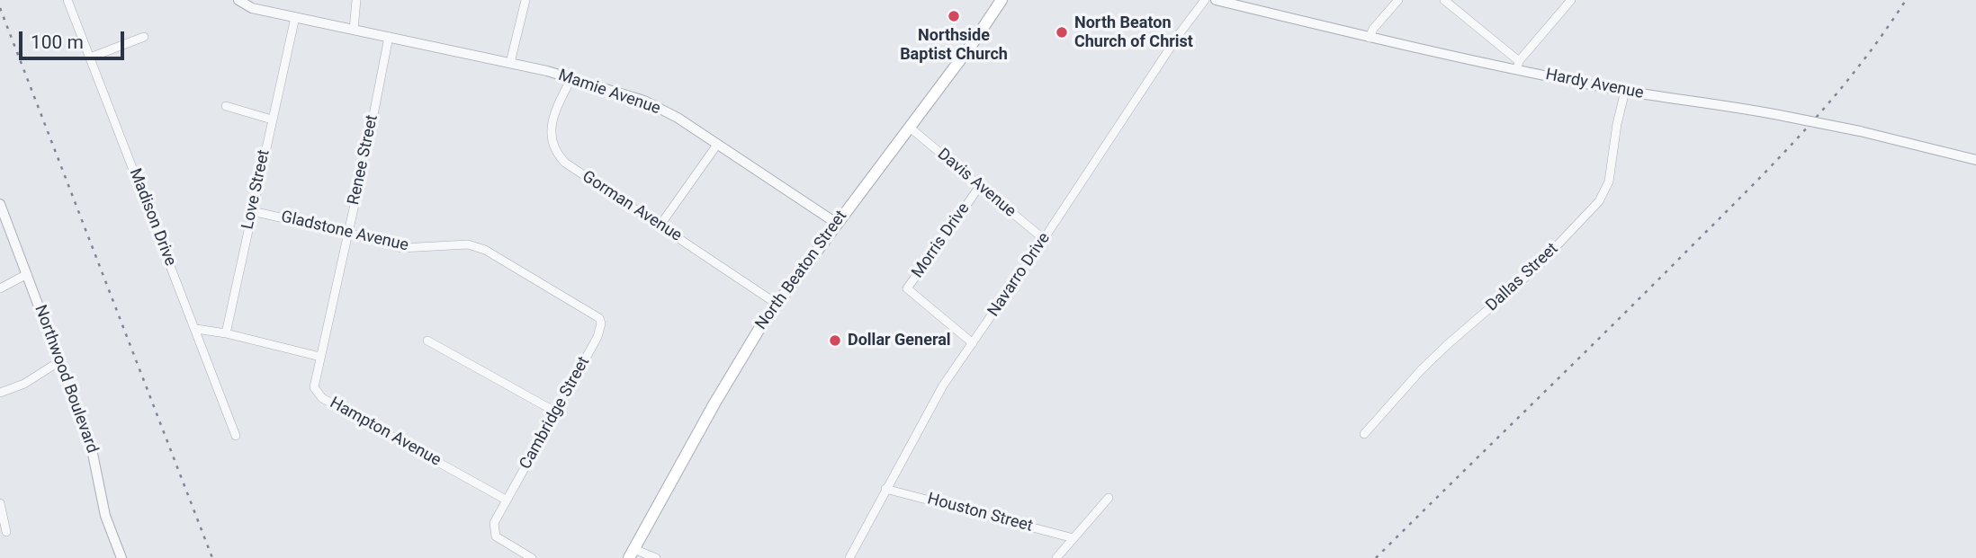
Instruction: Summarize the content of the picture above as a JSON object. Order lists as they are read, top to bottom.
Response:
{
  "streets": {
    "main road": ["North Beaton Street"],
    "street": [
      "Hardy Avenue",
      "Mamie Avenue",
      "Renee Street",
      "Davis Avenue",
      "Love Street",
      "Gorman Avenue",
      "Madison Drive",
      "Gladstone Avenue",
      "Morris Drive",
      "Navarro Drive",
      "Dallas Street",
      "Northwood Boulevard",
      "Cambridge Street",
      "Hampton Avenue",
      "Houston Street"
    ]
  },
  "crossings": [
    ["Hardy Avenue", "Dallas Street"],
    ["Mamie Avenue", "Renee Street"],
    ["Mamie Avenue", "Love Street"],
    ["Mamie Avenue", "Gorman Avenue"],
    ["Mamie Avenue", "North Beaton Street"],
    ["Renee Street", "Gladstone Avenue"],
    ["Renee Street", "Hampton Avenue"],
    ["Davis Avenue", "Morris Drive"],
    ["Davis Avenue", "North Beaton Street"],
    ["Davis Avenue", "Navarro Drive"],
    ["Love Street", "Gladstone Avenue"],
    ["Gorman Avenue", "North Beaton Street"],
    ["Gladstone Avenue", "Cambridge Street"],
    ["Morris Drive", "Navarro Drive"],
    ["Navarro Drive", "Houston Street"],
    ["Cambridge Street", "Hampton Avenue"]
  ],
  "places": ["Northside Baptist Church", "North Beaton Church of Christ", "Dollar General"],
  "scale_bar": "100 m"
}
